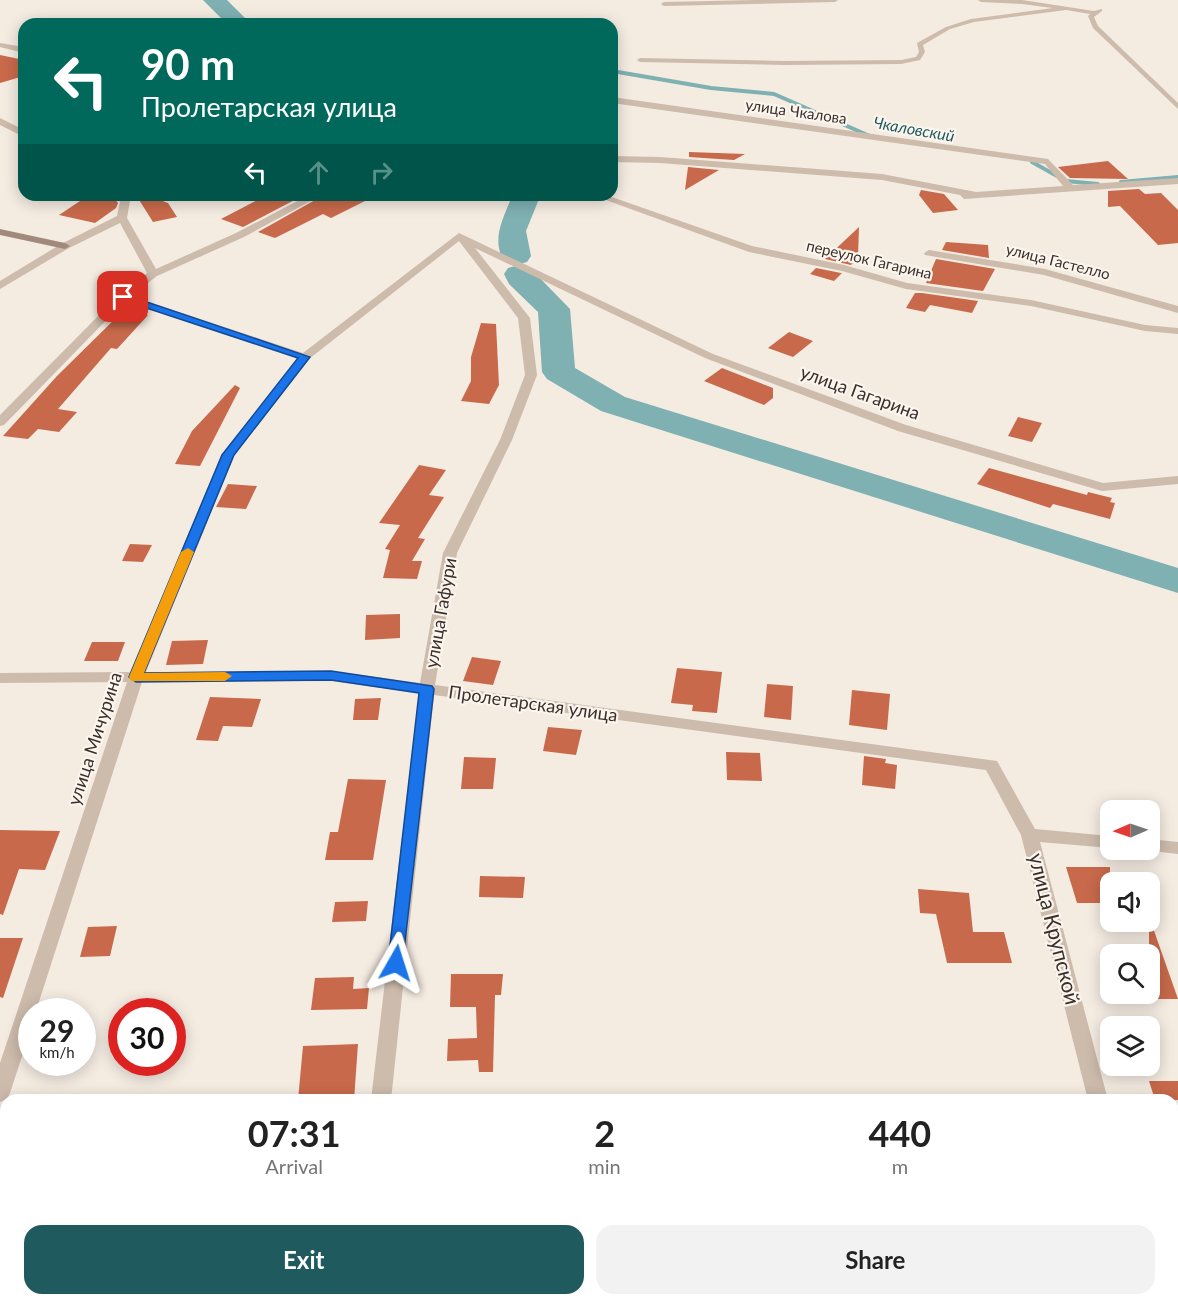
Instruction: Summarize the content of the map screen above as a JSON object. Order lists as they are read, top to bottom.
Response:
{
  "streets": {
    "street": [
      "улица Чкалова",
      "переулок Гагарина",
      "улица Гастелло",
      "улица Гагарина",
      "улица Гафури",
      "Пролетарская улица",
      "улица Мичурина",
      "улица Крупской"
    ]
  },
  "crossings": [
    ["улица Гагарина", "улица Гафури"],
    ["улица Гагарина", "улица Мичурина"],
    ["улица Гафури", "Пролетарская улица"],
    ["улица Гафури", "улица Мичурина"],
    ["Пролетарская улица", "улица Мичурина"],
    ["Пролетарская улица", "улица Крупской"]
  ],
  "water": ["Чкаловский"],
  "north": "left",
  "page": {
    "turn": ["90 m", "Пролетарская улица"],
    "speed": "29 km/h",
    "limit": "30",
    "eta": [
      "07:31",
      "Arrival",
      "2",
      "min",
      "440",
      "m"
    ],
    "buttons": ["Exit", "Share"]
  }
}
